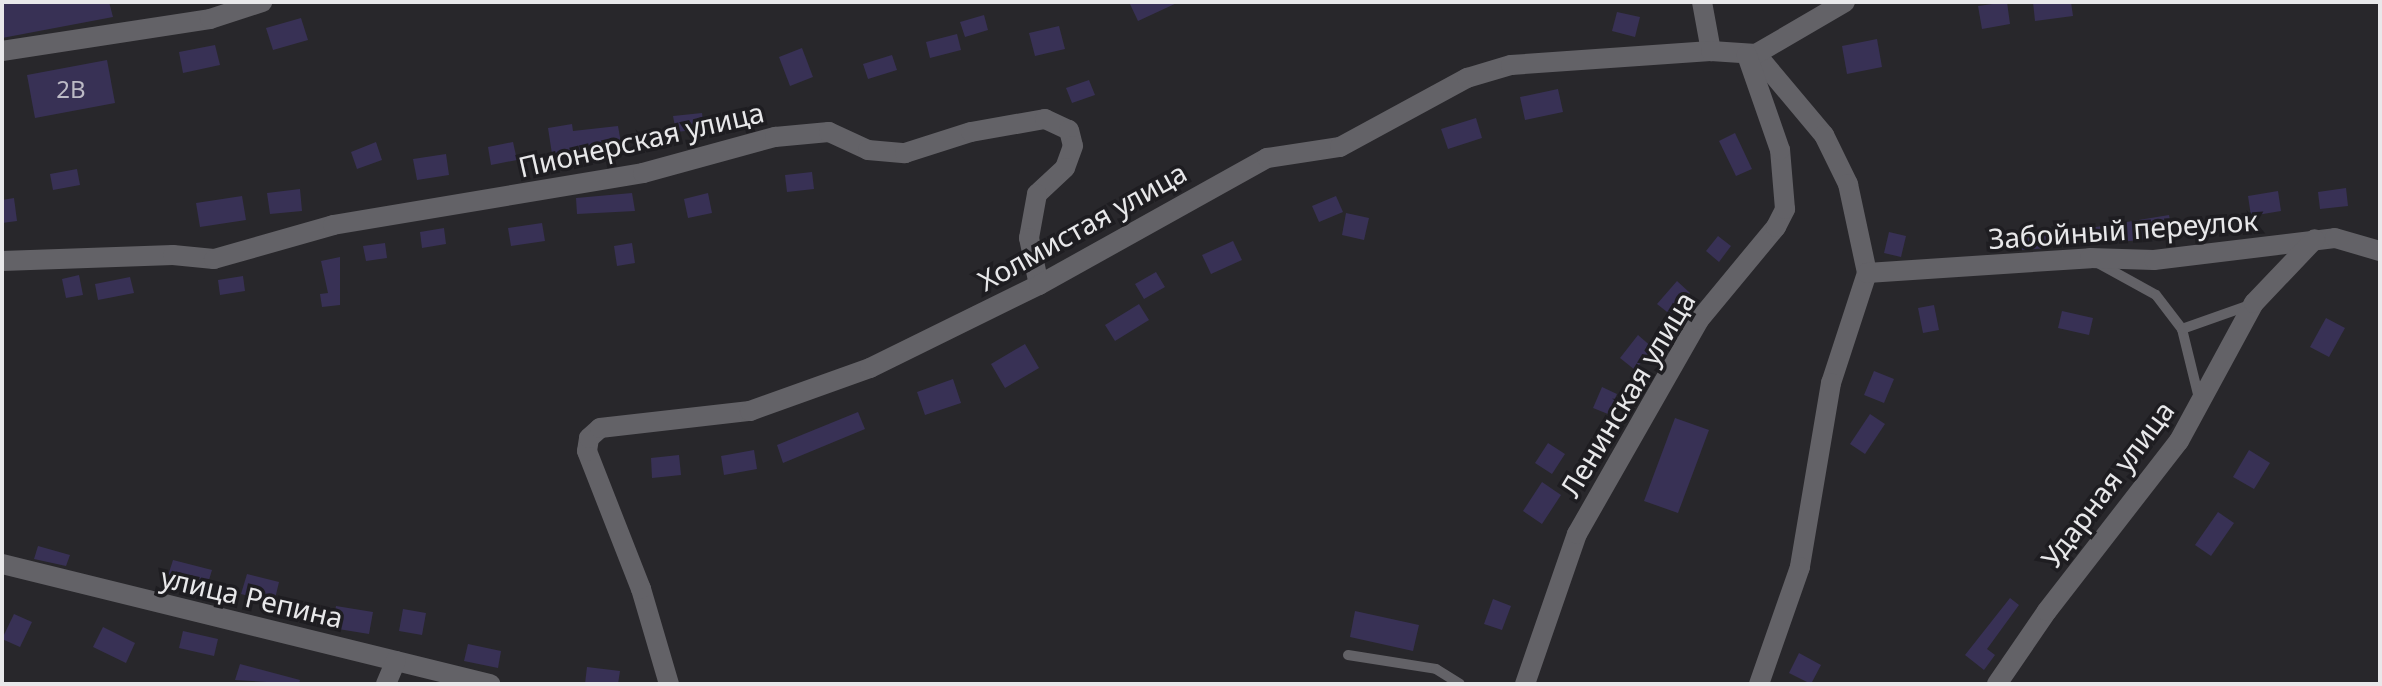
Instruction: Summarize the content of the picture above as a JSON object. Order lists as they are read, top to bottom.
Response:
{
  "streets": {
    "street": [
      "Пионерская улица",
      "Холмистая улица",
      "Забойный переулок",
      "Ленинская улица",
      "Ударная улица",
      "улица Репина"
    ]
  },
  "crossings": [
    ["Пионерская улица", "Холмистая улица"],
    ["Холмистая улица", "Ленинская улица"],
    ["Забойный переулок", "Ударная улица"]
  ],
  "house_numbers": ["2В"]
}
